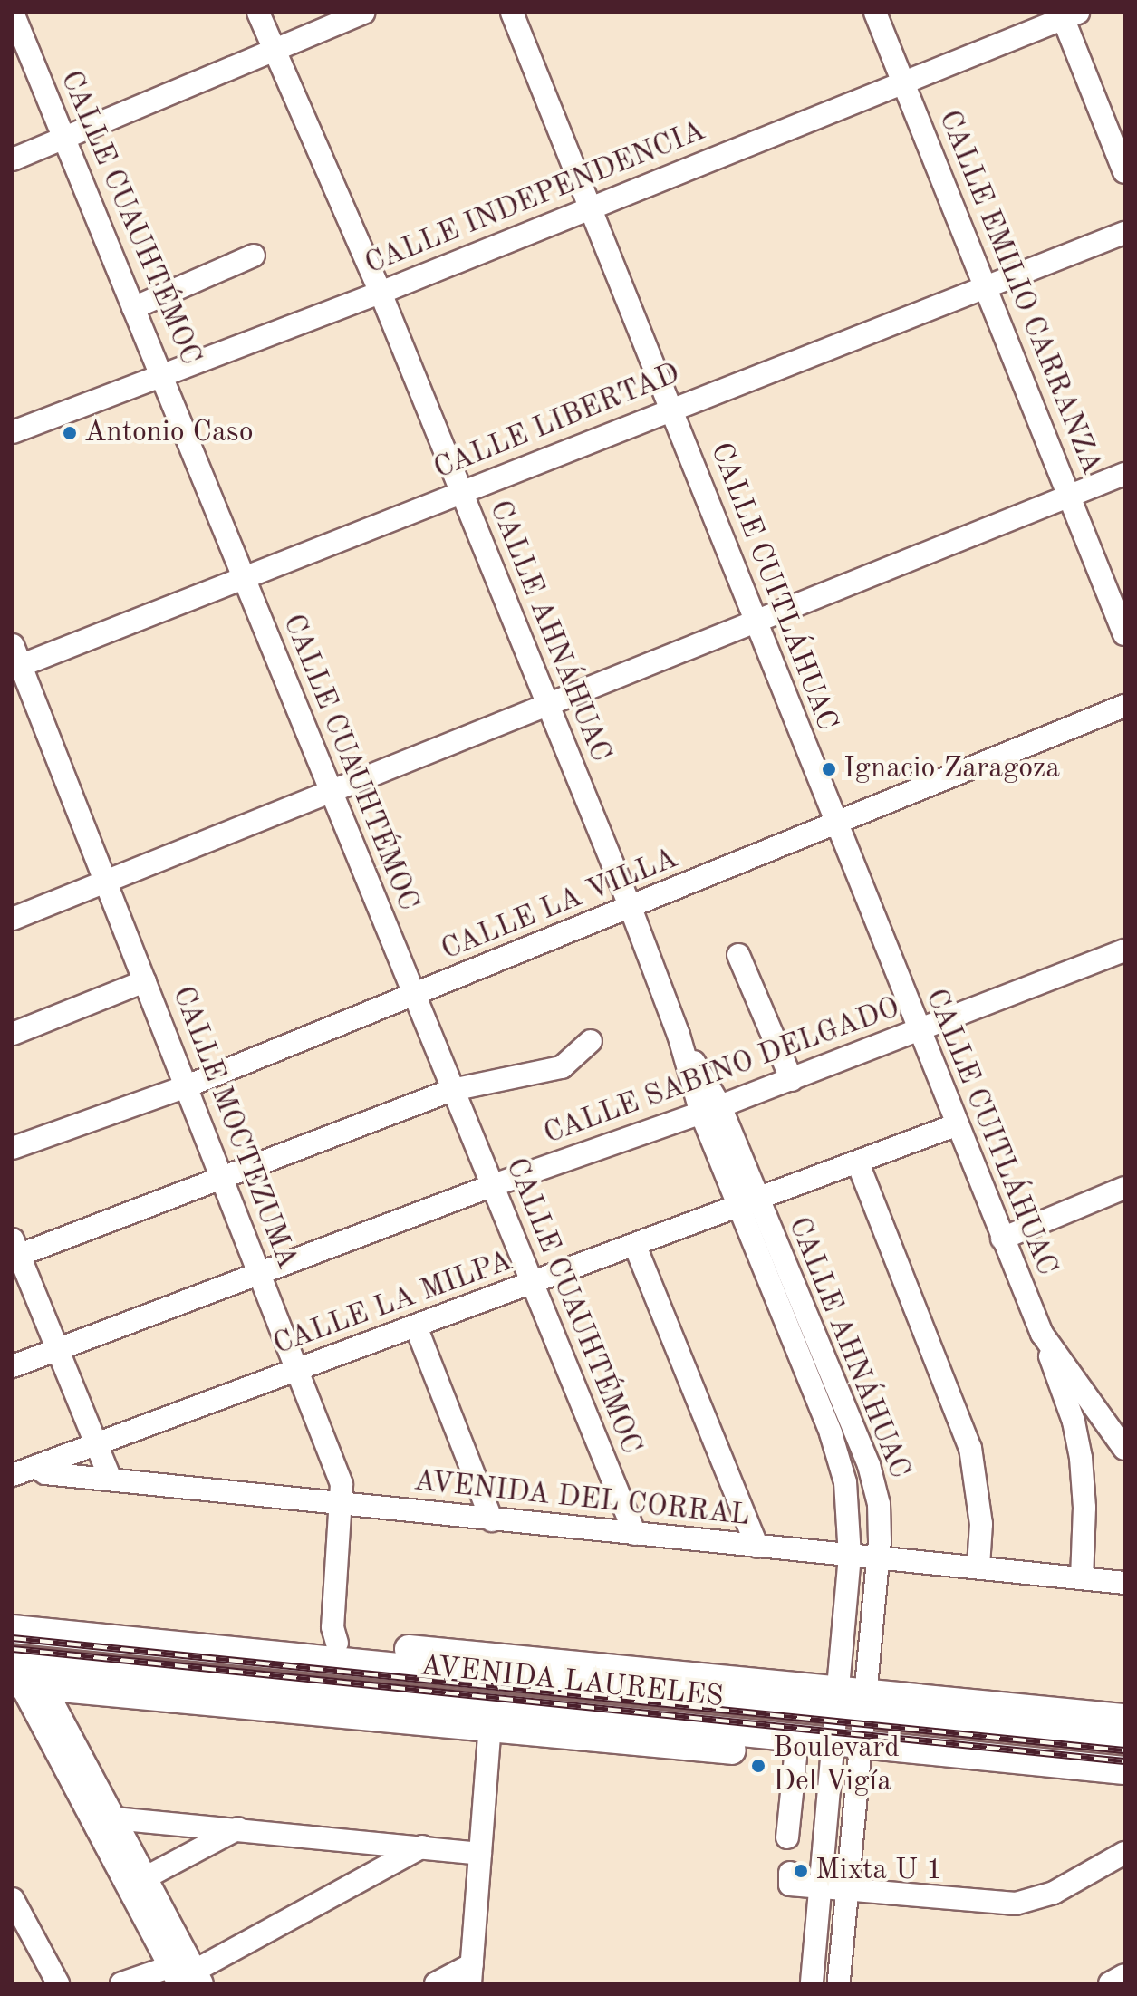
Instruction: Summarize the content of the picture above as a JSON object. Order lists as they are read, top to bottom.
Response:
{
  "streets": {
    "main road": ["AVENIDA LAURELES"],
    "street": [
      "CALLE INDEPENDENCIA",
      "CALLE CUAUHTÉMOC",
      "CALLE EMILIO CARRANZA",
      "CALLE LIBERTAD",
      "CALLE CUITLÁHUAC",
      "CALLE AHNÁHUAC",
      "CALLE LA VILLA",
      "CALLE SABINO DELGADO",
      "CALLE MOCTEZUMA",
      "CALLE LA MILPA",
      "AVENIDA DEL CORRAL"
    ]
  },
  "crossings": [
    ["CALLE INDEPENDENCIA", "CALLE CUAUHTÉMOC"],
    ["CALLE INDEPENDENCIA", "CALLE EMILIO CARRANZA"],
    ["CALLE INDEPENDENCIA", "CALLE CUITLÁHUAC"],
    ["CALLE INDEPENDENCIA", "CALLE AHNÁHUAC"],
    ["CALLE CUAUHTÉMOC", "CALLE LIBERTAD"],
    ["CALLE CUAUHTÉMOC", "CALLE LA VILLA"],
    ["CALLE CUAUHTÉMOC", "CALLE SABINO DELGADO"],
    ["CALLE CUAUHTÉMOC", "CALLE LA MILPA"],
    ["CALLE CUAUHTÉMOC", "AVENIDA DEL CORRAL"],
    ["CALLE EMILIO CARRANZA", "CALLE LIBERTAD"],
    ["CALLE LIBERTAD", "CALLE CUITLÁHUAC"],
    ["CALLE LIBERTAD", "CALLE AHNÁHUAC"],
    ["CALLE LIBERTAD", "CALLE MOCTEZUMA"],
    ["CALLE CUITLÁHUAC", "CALLE LA VILLA"],
    ["CALLE CUITLÁHUAC", "CALLE SABINO DELGADO"],
    ["CALLE CUITLÁHUAC", "CALLE LA MILPA"],
    ["CALLE AHNÁHUAC", "CALLE LA VILLA"],
    ["CALLE AHNÁHUAC", "CALLE SABINO DELGADO"],
    ["CALLE AHNÁHUAC", "CALLE LA MILPA"],
    ["CALLE AHNÁHUAC", "AVENIDA DEL CORRAL"],
    ["CALLE AHNÁHUAC", "AVENIDA LAURELES"],
    ["CALLE LA VILLA", "CALLE MOCTEZUMA"],
    ["CALLE SABINO DELGADO", "CALLE MOCTEZUMA"],
    ["CALLE MOCTEZUMA", "CALLE LA MILPA"],
    ["CALLE MOCTEZUMA", "AVENIDA DEL CORRAL"],
    ["CALLE MOCTEZUMA", "AVENIDA LAURELES"],
    ["CALLE LA MILPA", "AVENIDA DEL CORRAL"]
  ],
  "places": [
    "Antonio Caso",
    "Ignacio Zaragoza",
    "Boulevard Del Vigía",
    "Mixta U 1"
  ]
}
